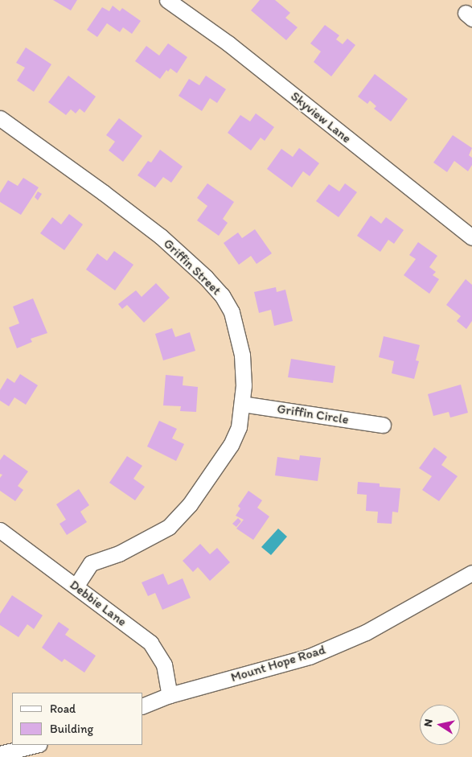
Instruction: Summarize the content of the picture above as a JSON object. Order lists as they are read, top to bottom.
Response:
{
  "streets": {
    "street": [
      "Skyview Lane",
      "Griffin Street",
      "Griffin Circle",
      "Debbie Lane",
      "Mount Hope Road"
    ]
  },
  "crossings": [
    ["Griffin Street", "Griffin Circle"],
    ["Griffin Street", "Debbie Lane"],
    ["Debbie Lane", "Mount Hope Road"]
  ],
  "legend": ["Road", "Building"],
  "north": "left"
}
